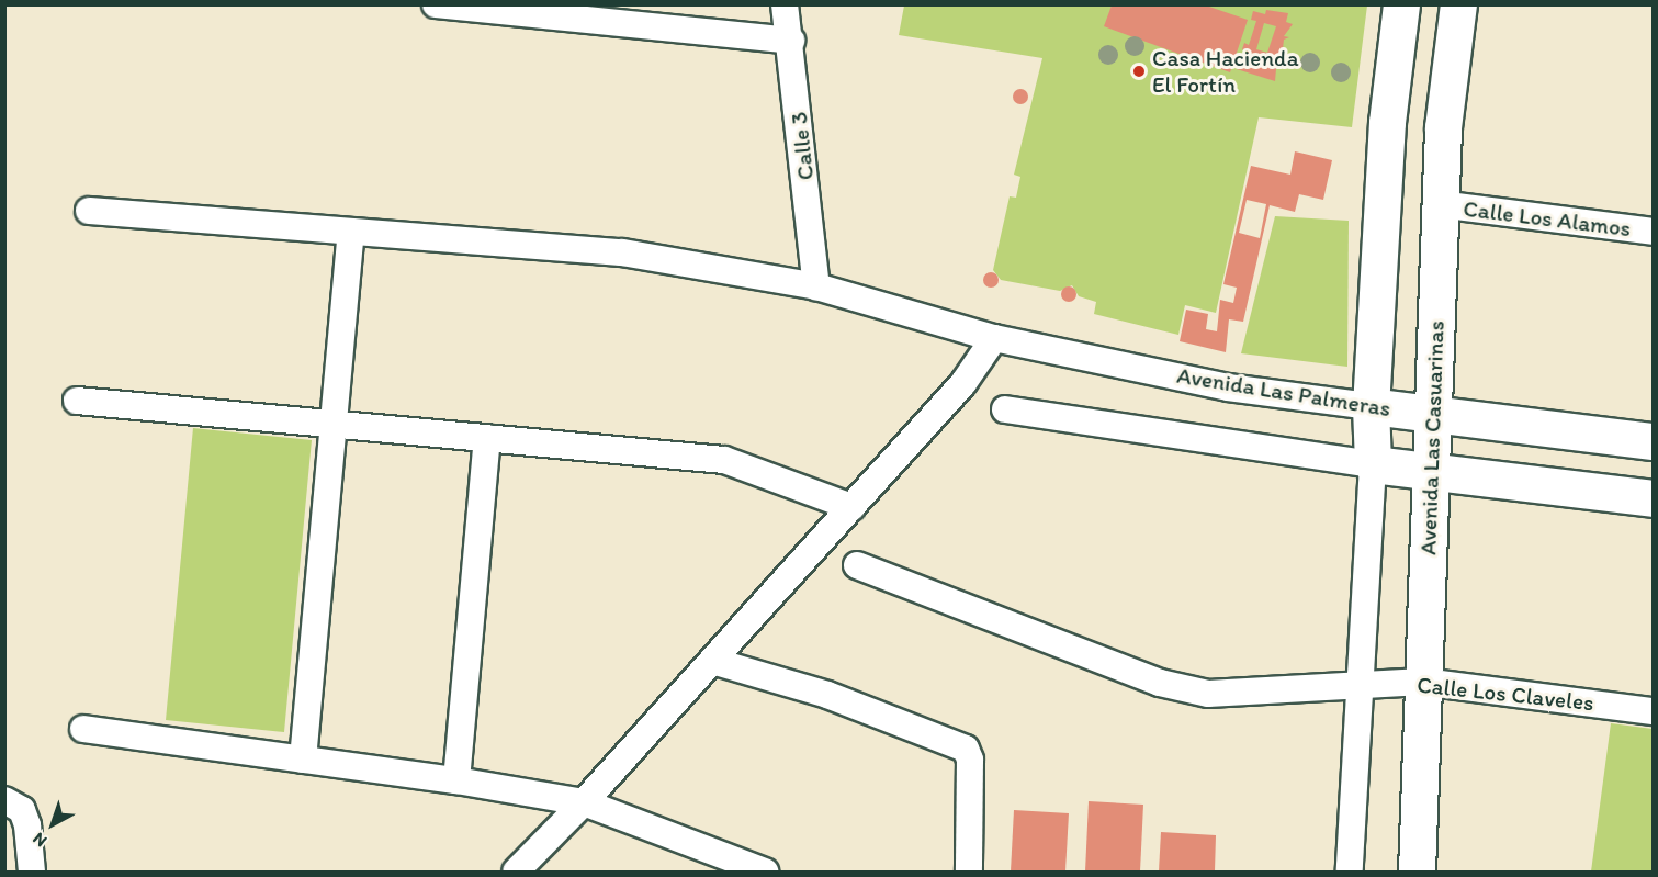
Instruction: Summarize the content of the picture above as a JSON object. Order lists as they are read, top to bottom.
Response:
{
  "streets": {
    "street": [
      "Calle 3",
      "Calle Los Alamos",
      "Avenida Las Palmeras",
      "Avenida Las Casuarinas",
      "Calle Los Claveles"
    ]
  },
  "crossings": [
    ["Calle 3", "Avenida Las Palmeras"],
    ["Calle Los Alamos", "Avenida Las Casuarinas"],
    ["Avenida Las Palmeras", "Avenida Las Casuarinas"],
    ["Avenida Las Casuarinas", "Calle Los Claveles"]
  ],
  "places": ["Casa Hacienda El Fortín"],
  "north": "bottom left"
}
